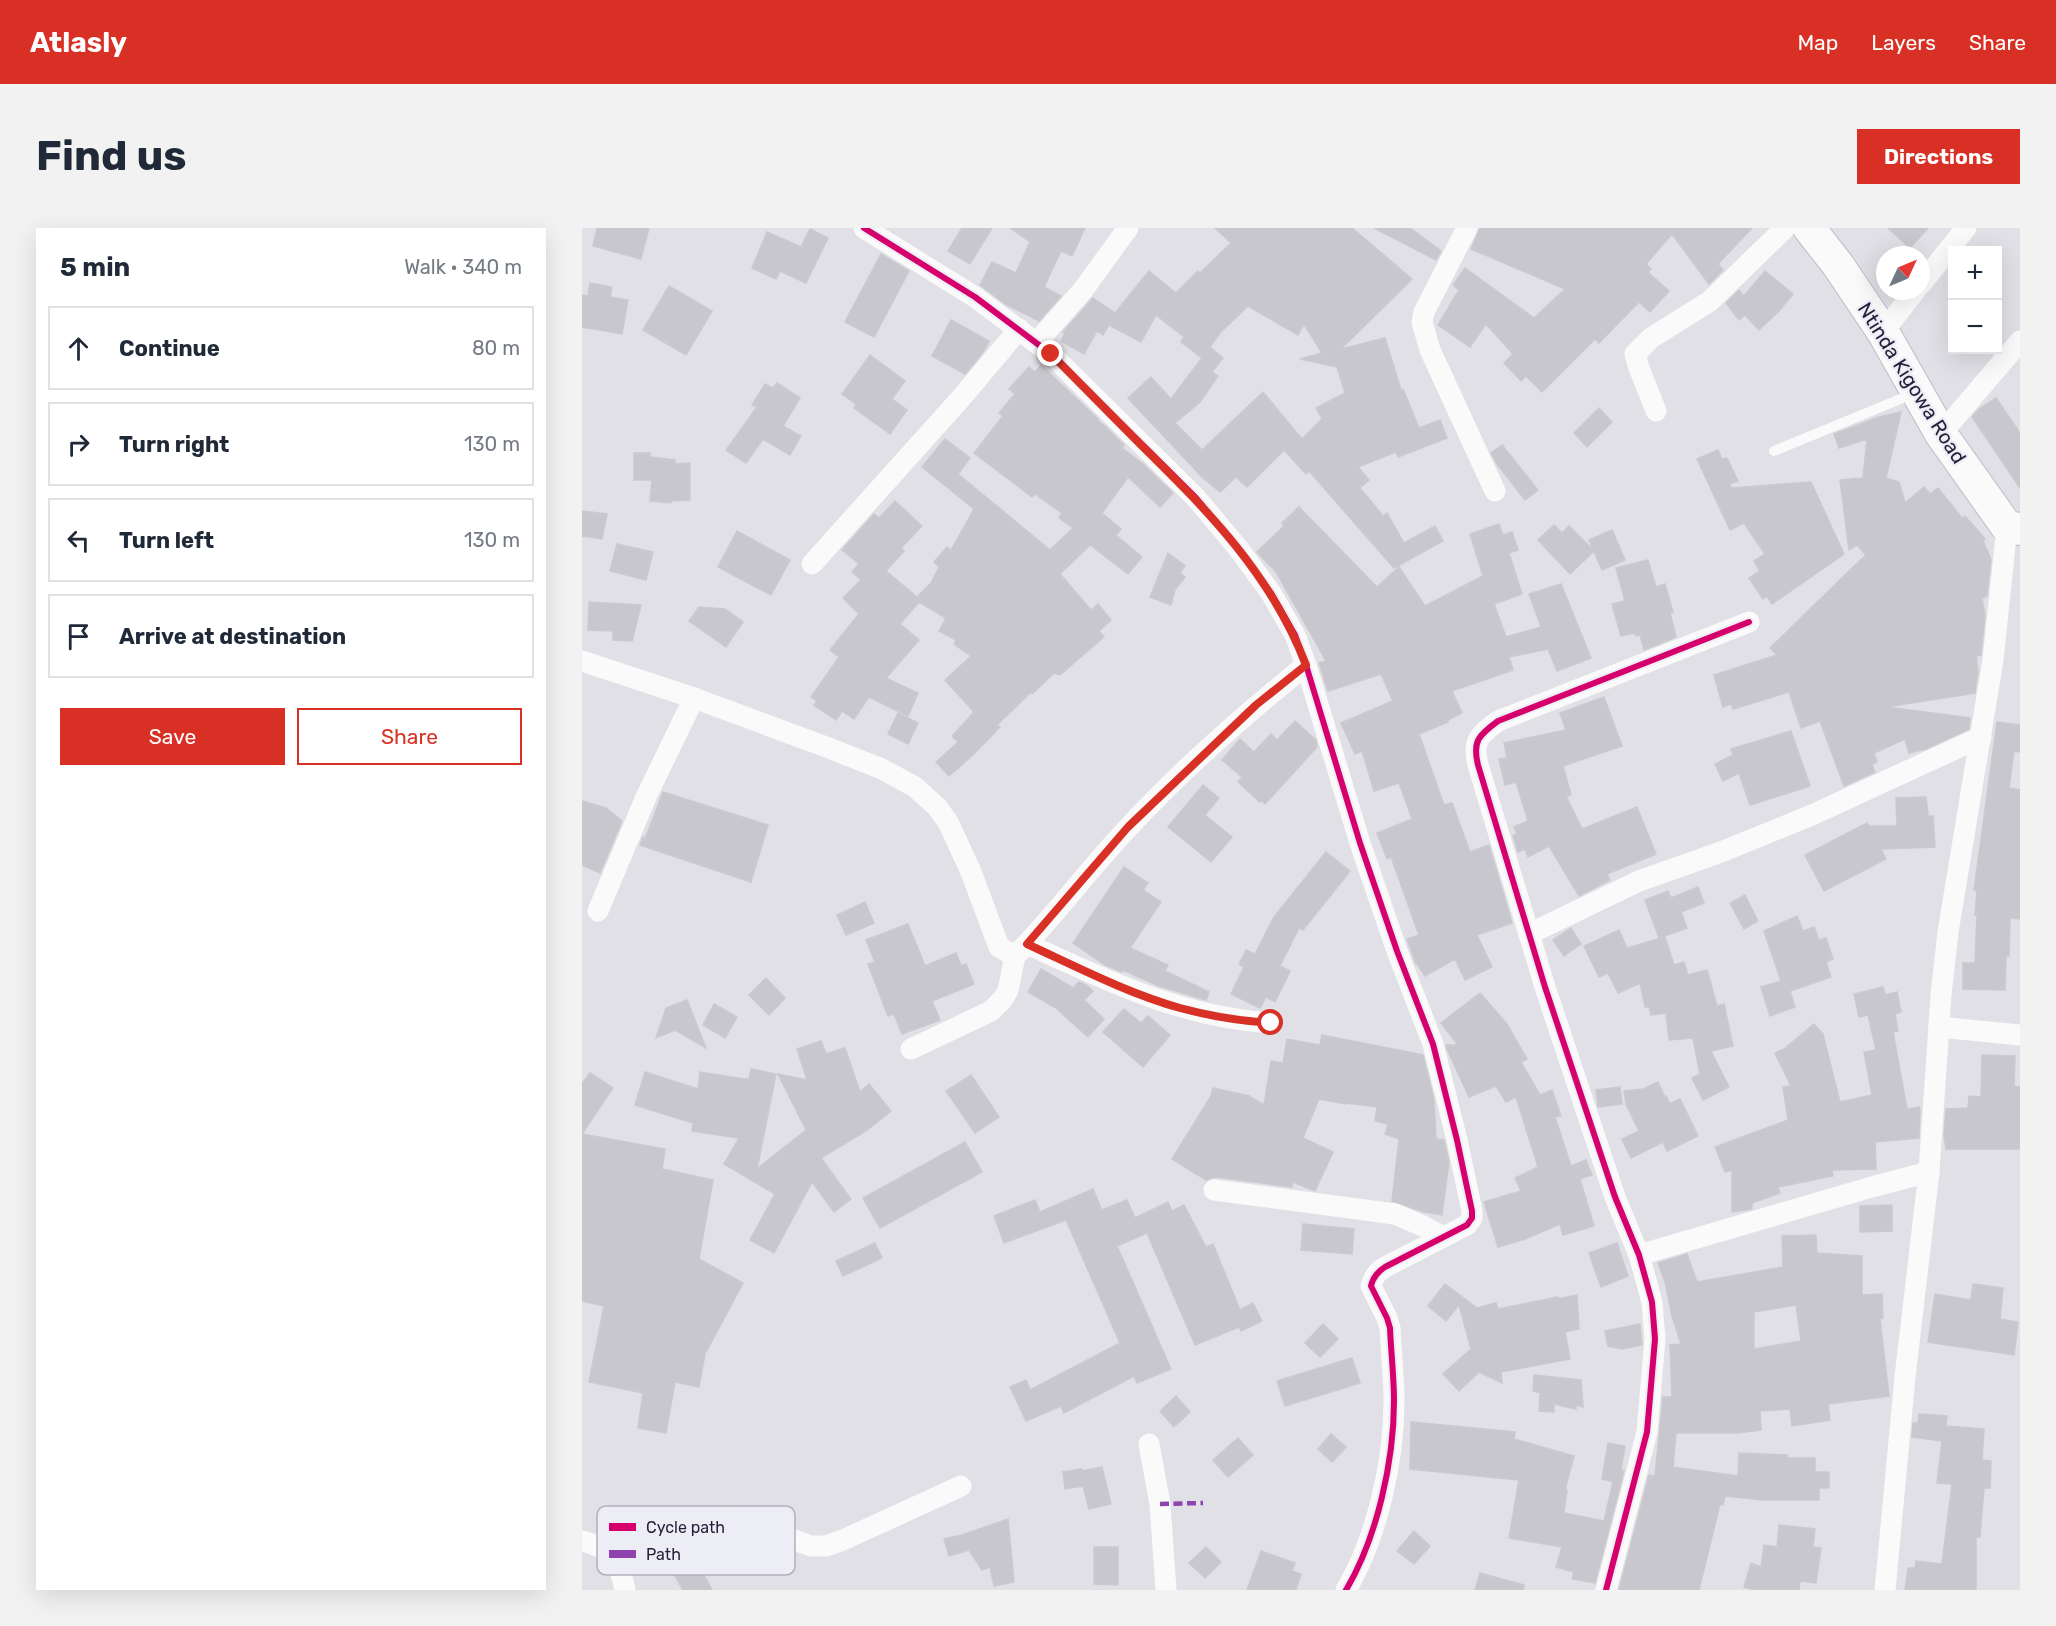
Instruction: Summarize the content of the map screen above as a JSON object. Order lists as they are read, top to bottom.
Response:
{
  "streets": {
    "street": ["Ntinda Kigowa Road"]
  },
  "legend": ["Cycle path", "Path"],
  "north": "top right",
  "page": {
    "header": "Atlasly",
    "nav": ["Map", "Layers", "Share"],
    "buttons": [
      "Directions",
      ["Save", "Share"]
    ],
    "title": "Find us",
    "heading": ["5 min", "Walk · 340 m"],
    "map_buttons": ["+", "−"],
    "list": [
      ["Continue", "80 m"],
      ["Turn right", "130 m"],
      ["Turn left", "130 m"],
      "Arrive at destination"
    ]
  }
}
